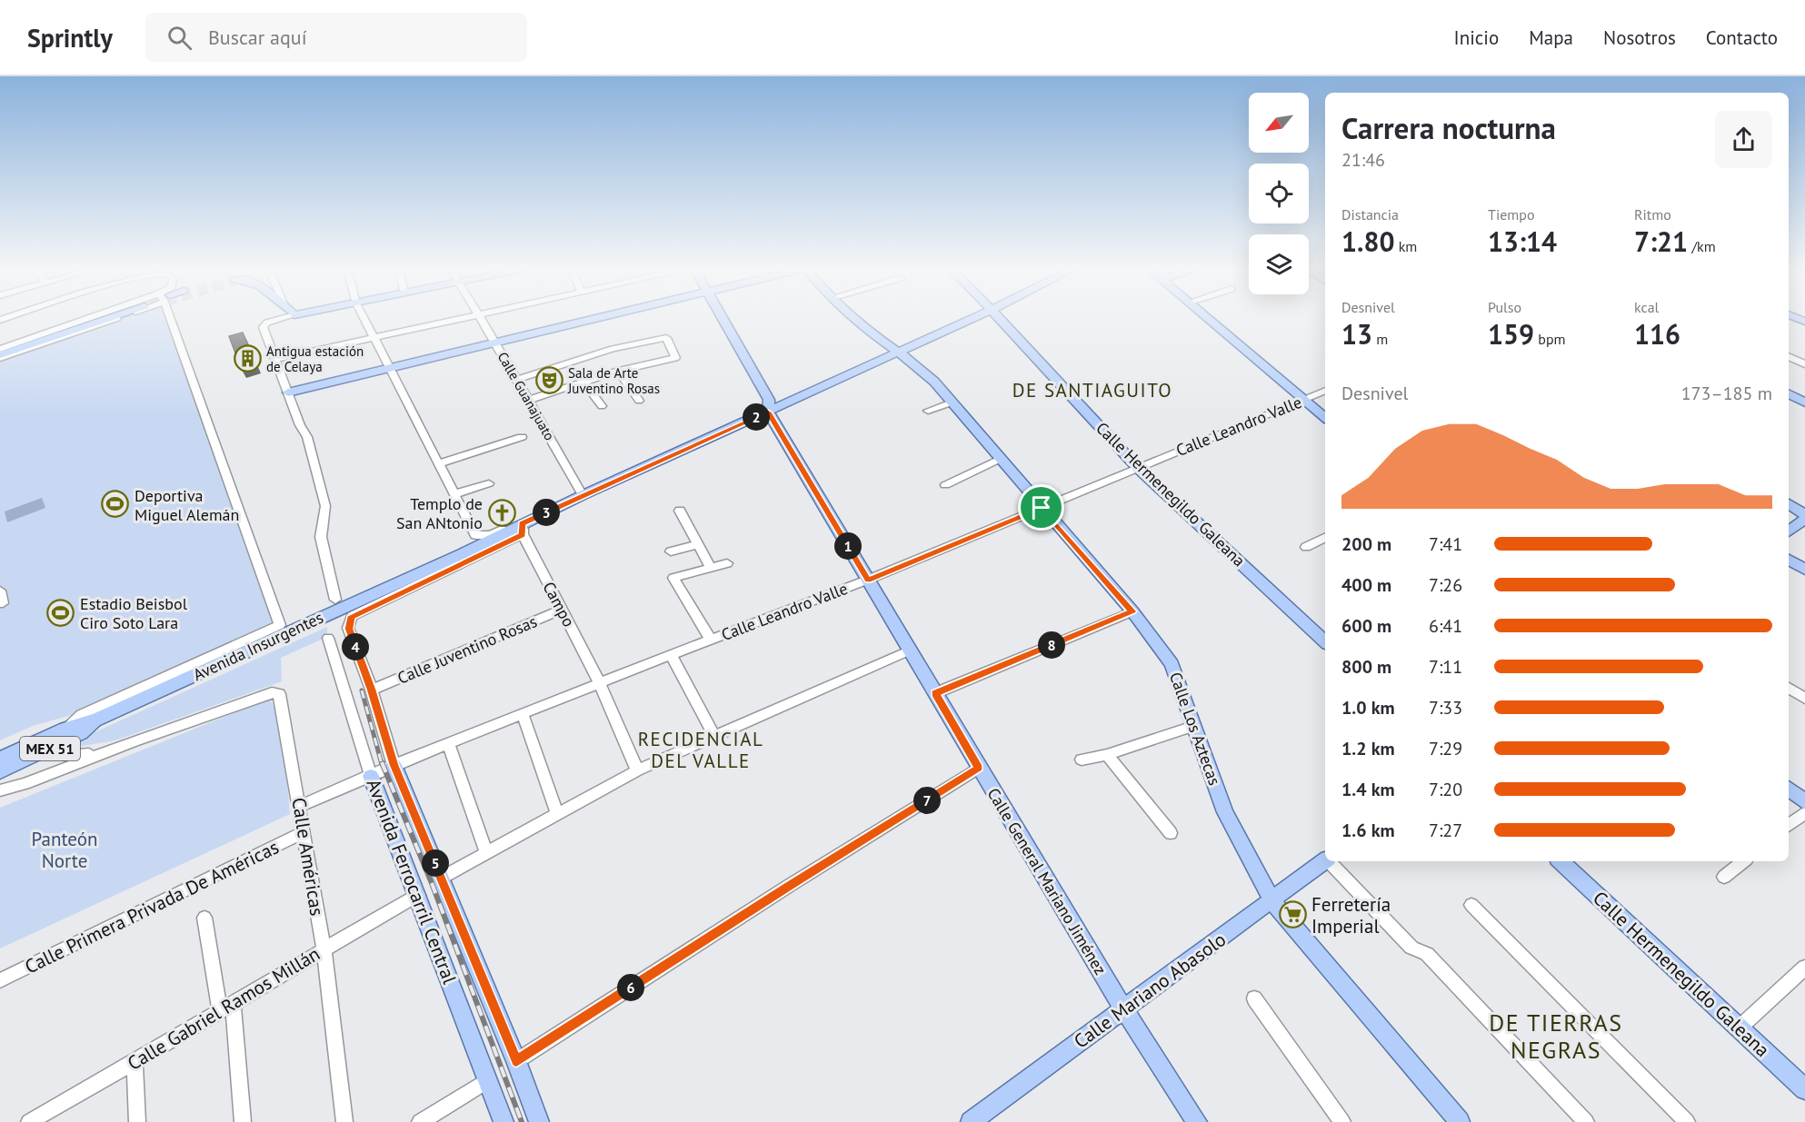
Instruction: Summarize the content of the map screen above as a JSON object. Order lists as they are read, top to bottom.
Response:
{
  "streets": {
    "main road": [
      "Calle Hermenegildo Galeana",
      "Avenida Insurgentes",
      "Calle Los Aztecas",
      "MEX 51",
      "Avenida Ferrocarril Central",
      "Calle General Mariano Jiménez",
      "Calle Mariano Abasolo"
    ],
    "street": [
      "Calle Guanajuato",
      "Calle Leandro Valle",
      "Campo",
      "Calle Juventino Rosas",
      "Calle Américas",
      "Calle Primera Privada De Américas",
      "Calle Gabriel Ramos Millán"
    ]
  },
  "crossings": [
    ["Calle Guanajuato", "Avenida Insurgentes"],
    ["Calle Leandro Valle", "Calle Hermenegildo Galeana"],
    ["Calle Leandro Valle", "Campo"],
    ["Calle Leandro Valle", "Calle Los Aztecas"],
    ["Calle Leandro Valle", "Calle Américas"],
    ["Calle Leandro Valle", "Avenida Ferrocarril Central"],
    ["Calle Leandro Valle", "Calle General Mariano Jiménez"],
    ["Campo", "Avenida Insurgentes"],
    ["Campo", "Calle Juventino Rosas"],
    ["Campo", "MEX 51"],
    ["Campo", "Avenida Ferrocarril Central"],
    ["Avenida Insurgentes", "Calle Los Aztecas"],
    ["Avenida Insurgentes", "MEX 51"],
    ["Avenida Insurgentes", "Avenida Ferrocarril Central"],
    ["Avenida Insurgentes", "Calle General Mariano Jiménez"],
    ["Calle Juventino Rosas", "Avenida Ferrocarril Central"],
    ["Calle Los Aztecas", "Calle Mariano Abasolo"],
    ["MEX 51", "Avenida Ferrocarril Central"],
    ["Calle Américas", "Calle Primera Privada De Américas"],
    ["Calle Américas", "Calle Gabriel Ramos Millán"],
    ["Avenida Ferrocarril Central", "Calle Gabriel Ramos Millán"],
    ["Calle General Mariano Jiménez", "Calle Mariano Abasolo"]
  ],
  "districts": ["DE SANTIAGUITO", "RECIDENCIAL DEL VALLE", "DE TIERRAS NEGRAS"],
  "parks": ["Panteón Norte"],
  "places": {
    "building": ["Antigua estación de Celaya"],
    "theatre": ["Sala de Arte Juventino Rosas"],
    "sports": ["Deportiva Miguel Alemán", "Estadio Beisbol Ciro Soto Lara"],
    "church": ["Templo de San ANtonio"],
    "supermarket": ["Ferretería Imperial"]
  },
  "north": "bottom left",
  "page": {
    "header": "Sprintly",
    "search": "Buscar aquí",
    "nav": [
      "Inicio",
      "Mapa",
      "Nosotros",
      "Contacto"
    ],
    "heading": ["Carrera nocturna", "21:46"],
    "stats": [
      ["Distancia", "1.80 km"],
      ["Tiempo", "13:14"],
      ["Ritmo", "7:21 /km"],
      ["Desnivel", "13 m"],
      ["Pulso", "159 bpm"],
      ["kcal", "116"]
    ],
    "chart": ["Desnivel", "173–185 m"],
    "pins": [
      "2",
      "3",
      "1",
      "8",
      "4",
      "7",
      "5",
      "6"
    ],
    "list": [
      {
        "name": "200 m",
        "note": "7:41"
      },
      {
        "name": "400 m",
        "note": "7:26"
      },
      {
        "name": "600 m",
        "note": "6:41"
      },
      {
        "name": "800 m",
        "note": "7:11"
      },
      {
        "name": "1.0 km",
        "note": "7:33"
      },
      {
        "name": "1.2 km",
        "note": "7:29"
      },
      {
        "name": "1.4 km",
        "note": "7:20"
      },
      {
        "name": "1.6 km",
        "note": "7:27"
      }
    ]
  }
}
